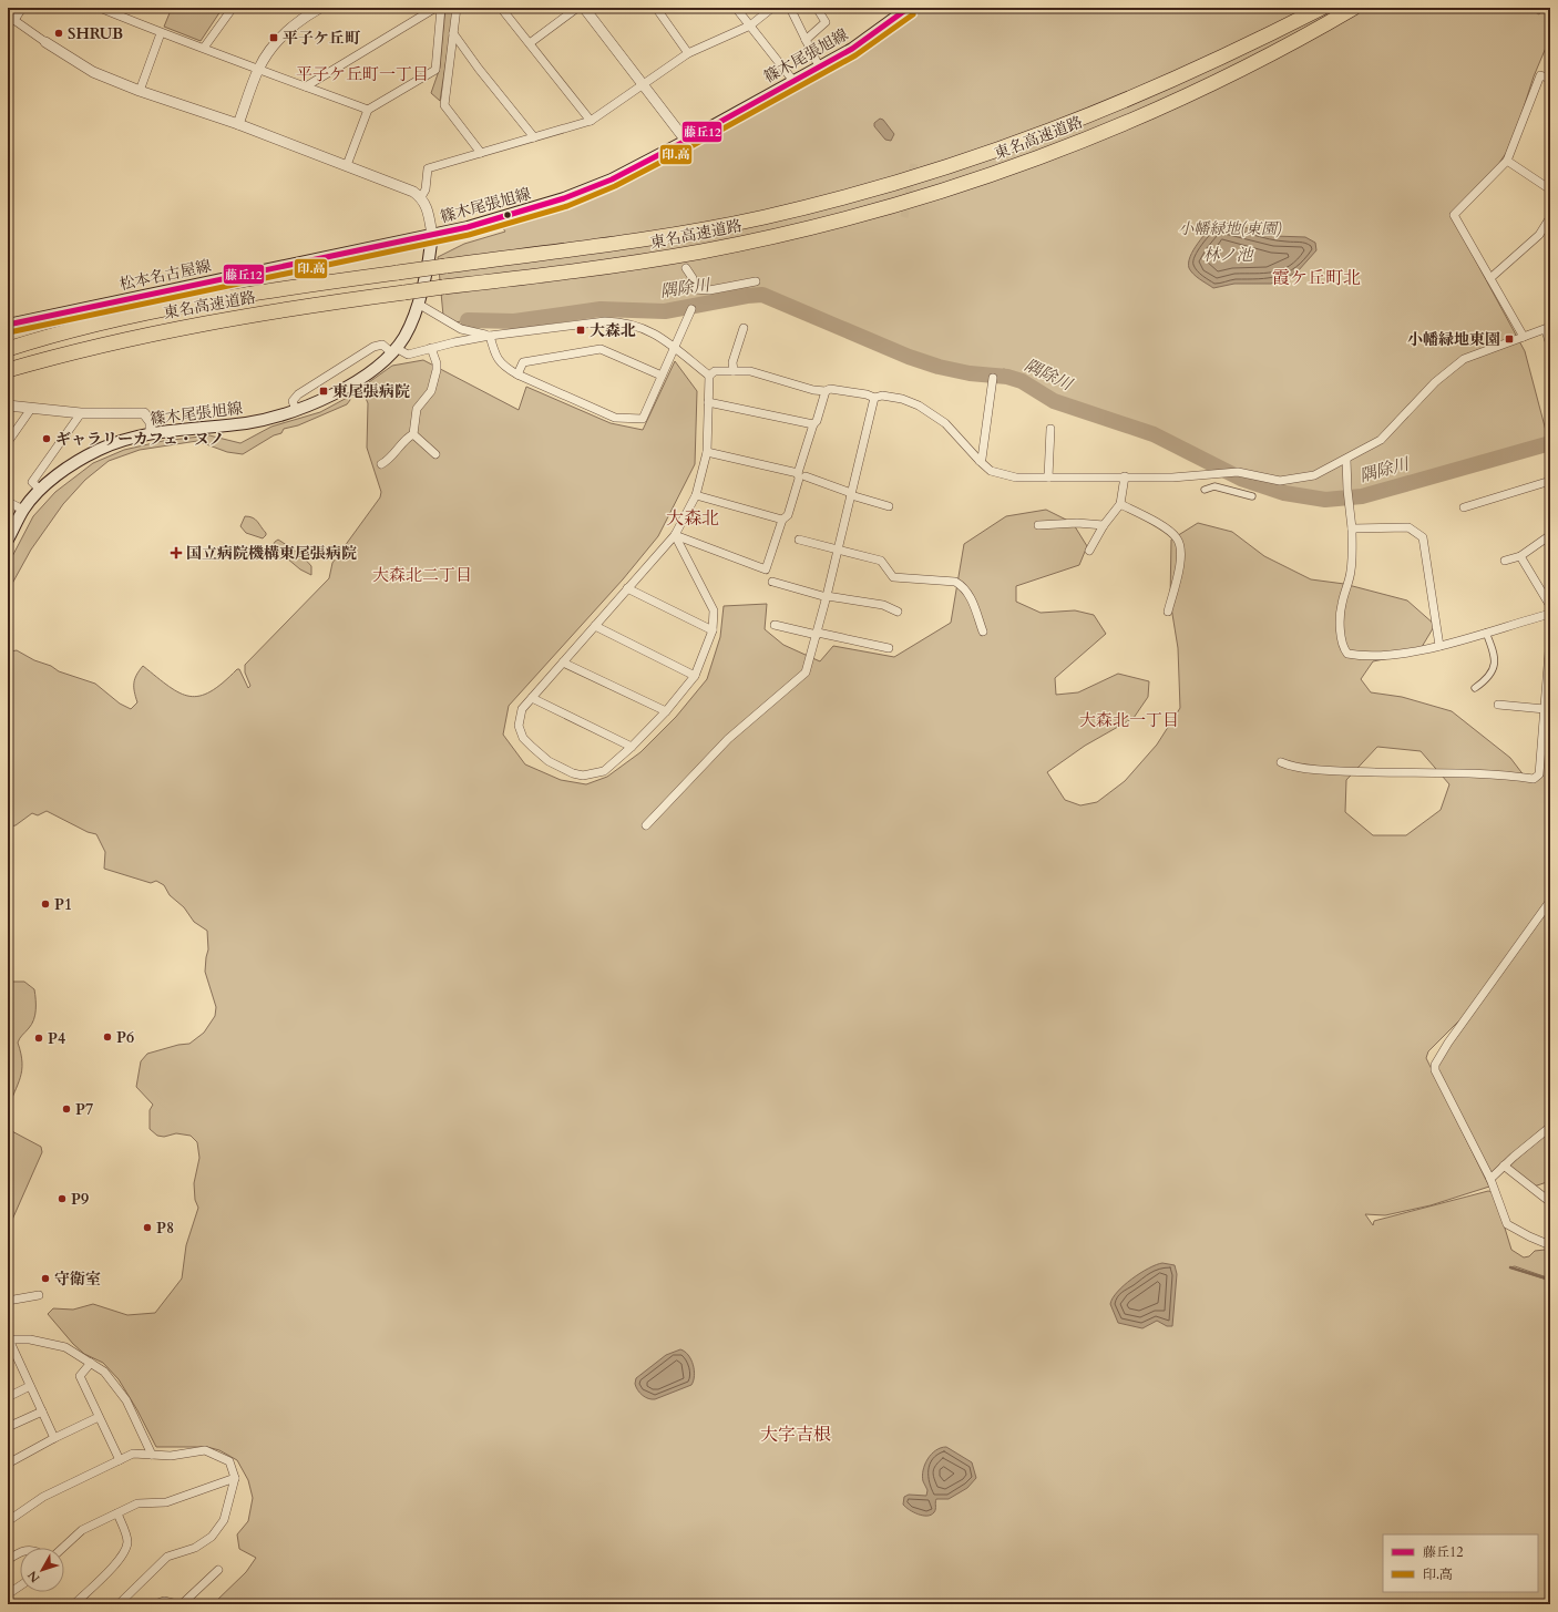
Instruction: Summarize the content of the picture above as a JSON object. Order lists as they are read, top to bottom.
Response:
{
  "streets": {
    "highway": ["東名高速道路"],
    "main road": ["篠木尾張旭線", "松本名古屋線"]
  },
  "crossings": [
    ["篠木尾張旭線", "松本名古屋線"]
  ],
  "districts": [
    "平子ケ丘町一丁目",
    "霞ケ丘町北",
    "大森北",
    "大森北二丁目",
    "大森北一丁目",
    "大字吉根"
  ],
  "water": ["林ノ池", "隅除川"],
  "parks": ["小幡緑地(東園)"],
  "places": {
    "other": [
      "SHRUB",
      "ギャラリーカフェ・ヌノ",
      "P1",
      "P6",
      "P4",
      "P7",
      "P9",
      "P8",
      "守衛室"
    ],
    "transit": [
      "平子ケ丘町",
      "大森北",
      "小幡緑地東園",
      "東尾張病院"
    ],
    "health": ["国立病院機構東尾張病院"]
  },
  "lines": ["transit line 藤丘12", "transit line 印.高"],
  "legend": ["藤丘12", "印.高"],
  "north": "bottom left"
}
